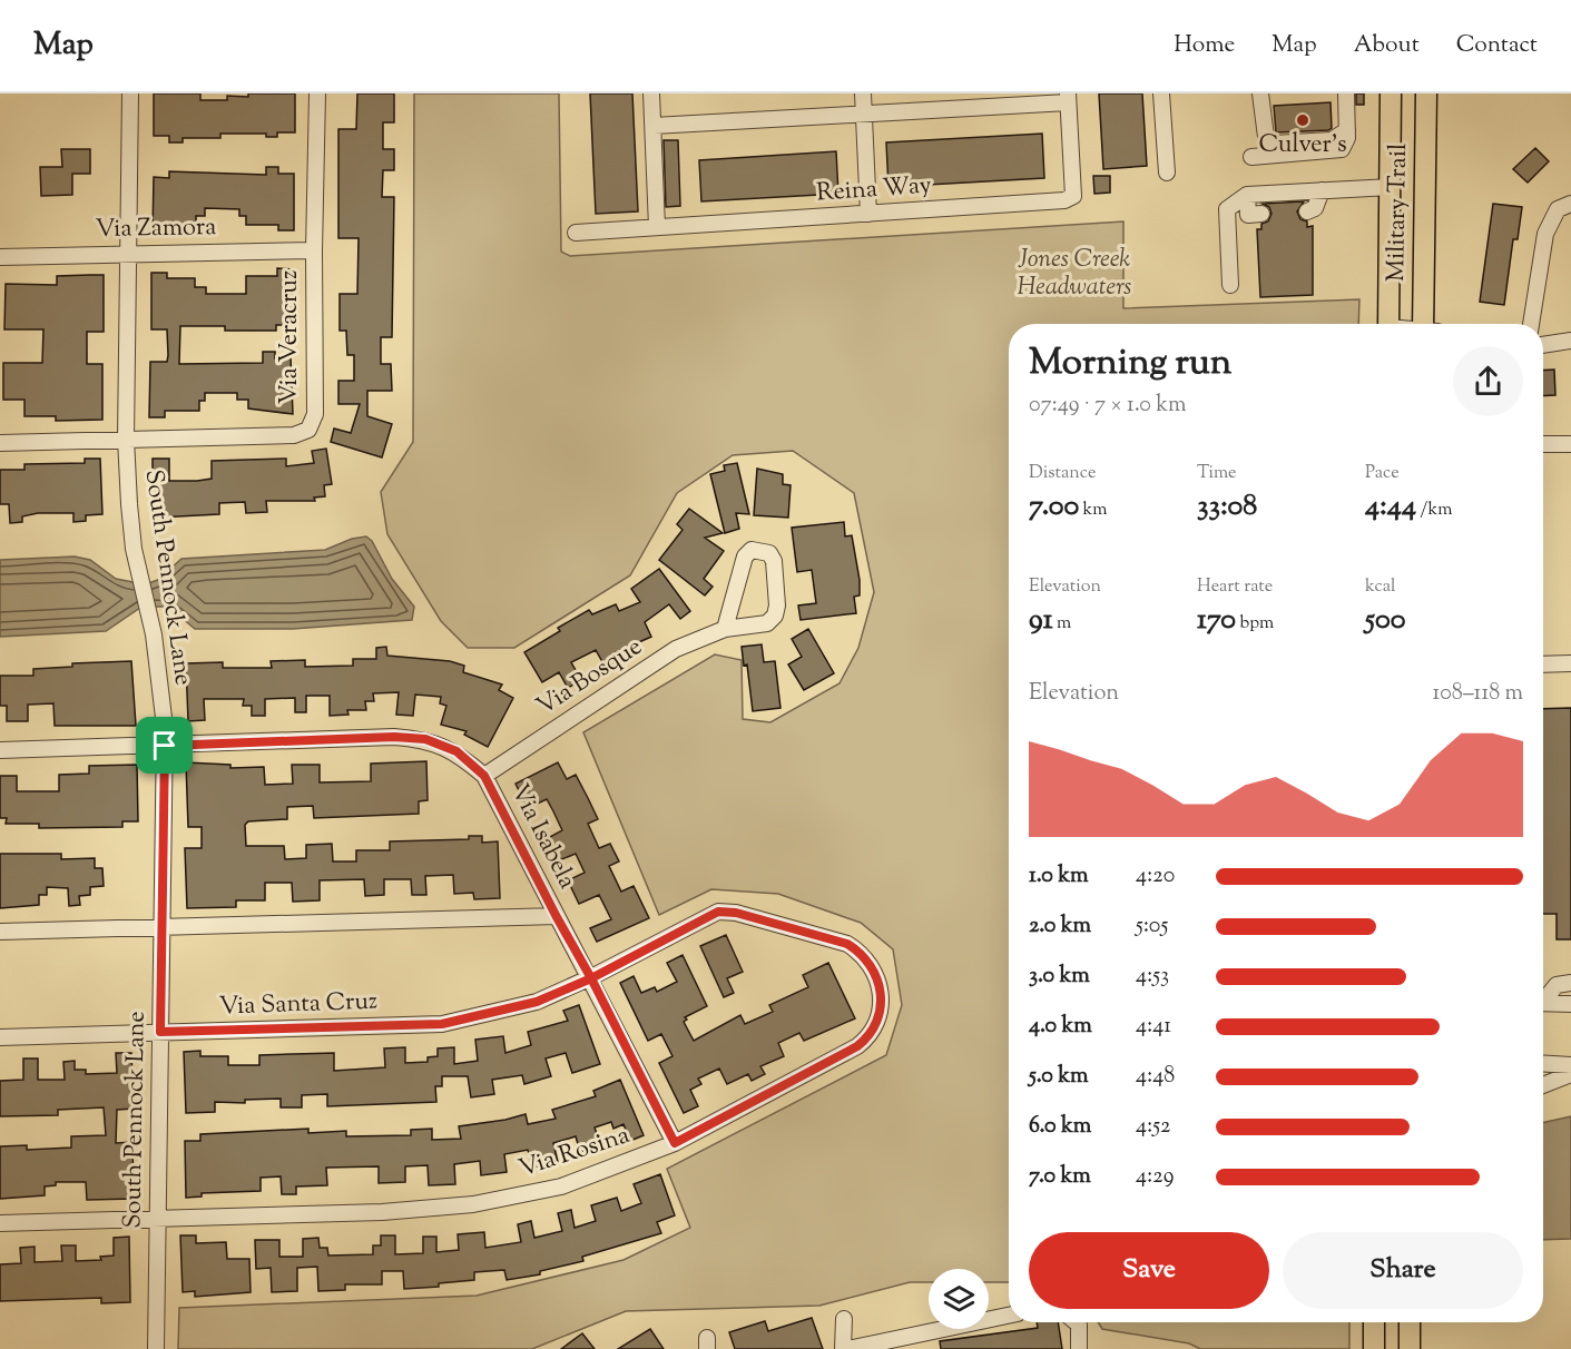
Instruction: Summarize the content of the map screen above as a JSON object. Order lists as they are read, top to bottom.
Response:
{
  "streets": {
    "main road": ["Military Trail"],
    "street": [
      "Reina Way",
      "Via Zamora",
      "Via Veracruz",
      "South Pennock Lane",
      "Via Bosque",
      "Via Isabela",
      "Via Santa Cruz",
      "Via Rosina"
    ]
  },
  "crossings": [
    ["Via Zamora", "Via Veracruz"],
    ["Via Zamora", "South Pennock Lane"],
    ["Via Veracruz", "South Pennock Lane"],
    ["South Pennock Lane", "Via Isabela"],
    ["South Pennock Lane", "Via Santa Cruz"],
    ["South Pennock Lane", "Via Rosina"],
    ["Via Bosque", "Via Isabela"],
    ["Via Isabela", "Via Santa Cruz"],
    ["Via Isabela", "Via Rosina"],
    ["Via Santa Cruz", "Via Rosina"]
  ],
  "parks": ["Jones Creek Headwaters"],
  "places": ["Culver's"],
  "page": {
    "header": "Map",
    "nav": [
      "Home",
      "Map",
      "About",
      "Contact"
    ],
    "heading": ["Morning run", "07:49 · 7 × 1.0 km"],
    "stats": [
      ["Distance", "7.00 km"],
      ["Time", "33:08"],
      ["Pace", "4:44 /km"],
      ["Elevation", "91 m"],
      ["Heart rate", "170 bpm"],
      ["kcal", "500"]
    ],
    "chart": ["Elevation", "108–118 m"],
    "list": [
      {
        "name": "1.0 km",
        "note": "4:20"
      },
      {
        "name": "2.0 km",
        "note": "5:05"
      },
      {
        "name": "3.0 km",
        "note": "4:53"
      },
      {
        "name": "4.0 km",
        "note": "4:41"
      },
      {
        "name": "5.0 km",
        "note": "4:48"
      },
      {
        "name": "6.0 km",
        "note": "4:52"
      },
      {
        "name": "7.0 km",
        "note": "4:29"
      }
    ],
    "buttons": ["Save", "Share"]
  }
}
